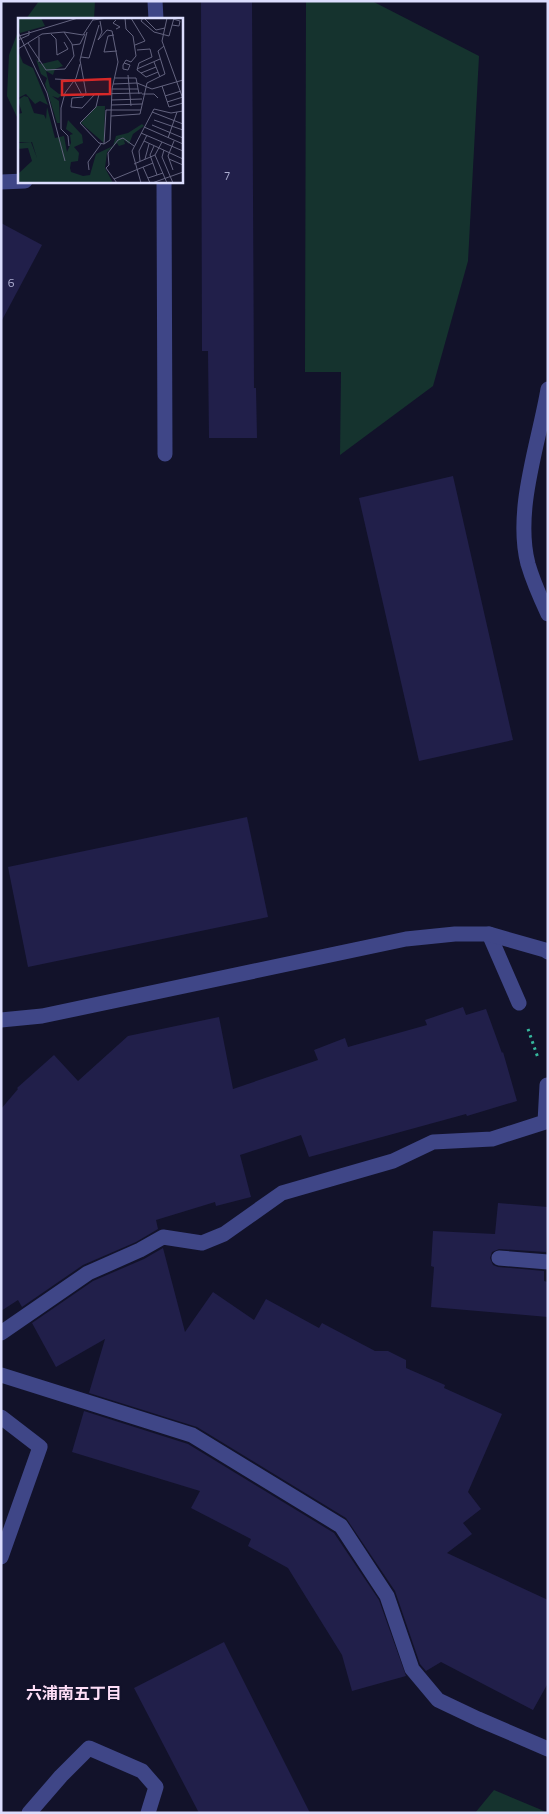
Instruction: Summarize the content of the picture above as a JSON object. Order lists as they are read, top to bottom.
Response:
{
  "districts": ["六浦南五丁目"],
  "house_numbers": ["7", "6"]
}
